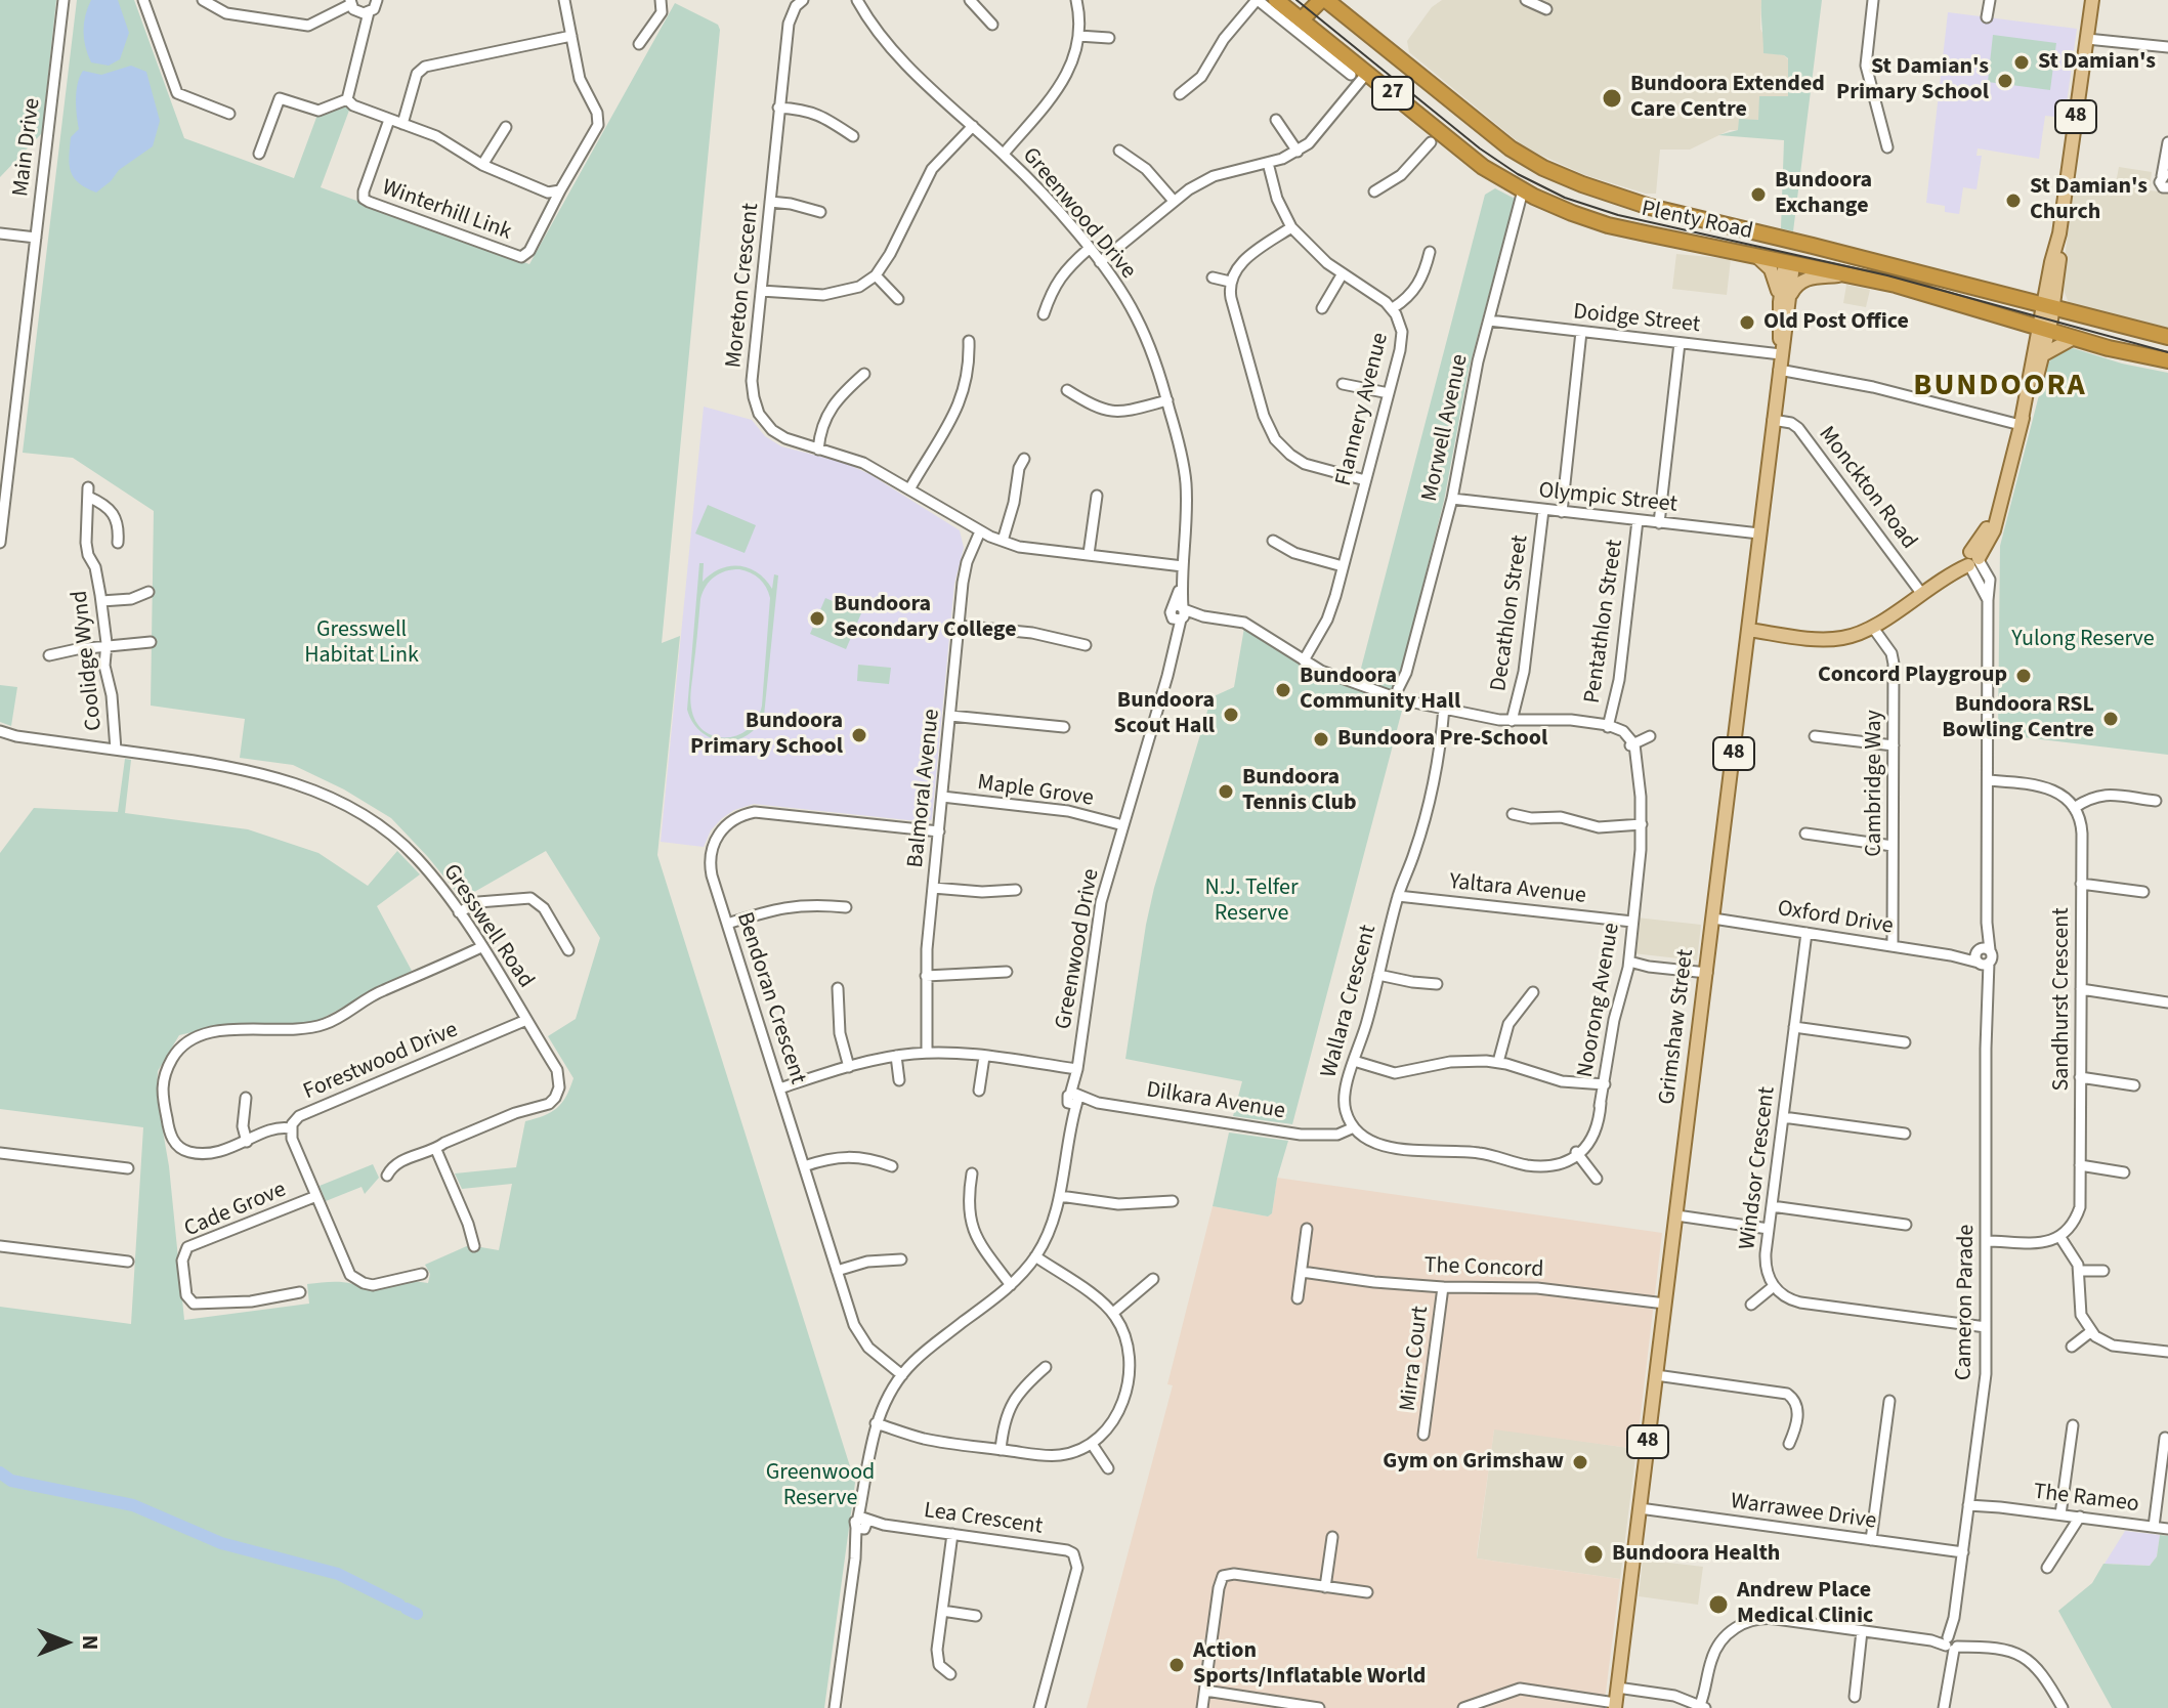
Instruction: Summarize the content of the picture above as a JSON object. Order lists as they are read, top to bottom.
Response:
{
  "streets": {
    "highway": [
      "27",
      "48",
      "Plenty Road",
      "Grimshaw Street"
    ],
    "street": [
      "Main Drive",
      "Winterhill Link",
      "Greenwood Drive",
      "Moreton Crescent",
      "Doidge Street",
      "Flannery Avenue",
      "Morwell Avenue",
      "Monckton Road",
      "Olympic Street",
      "Decathlon Street",
      "Pentathlon Street",
      "Coolidge Wynd",
      "Cambridge Way",
      "Balmoral Avenue",
      "Maple Grove",
      "Yaltara Avenue",
      "Oxford Drive",
      "Gresswell Road",
      "Bendoran Crescent",
      "Sandhurst Crescent",
      "Noorong Avenue",
      "Wallara Crescent",
      "Forestwood Drive",
      "Dilkara Avenue",
      "Windsor Crescent",
      "Cade Grove",
      "The Concord",
      "Cameron Parade",
      "Mirra Court",
      "The Rameo",
      "Warrawee Drive",
      "Lea Crescent"
    ]
  },
  "crossings": [
    ["48", "Plenty Road"],
    ["Greenwood Drive", "Moreton Crescent"],
    ["Greenwood Drive", "Maple Grove"],
    ["Greenwood Drive", "Bendoran Crescent"],
    ["Greenwood Drive", "Dilkara Avenue"],
    ["Greenwood Drive", "Lea Crescent"],
    ["Plenty Road", "Morwell Avenue"],
    ["Plenty Road", "Grimshaw Street"],
    ["Moreton Crescent", "Balmoral Avenue"],
    ["Doidge Street", "Morwell Avenue"],
    ["Doidge Street", "Grimshaw Street"],
    ["Morwell Avenue", "Olympic Street"],
    ["Monckton Road", "Grimshaw Street"],
    ["Olympic Street", "Decathlon Street"],
    ["Olympic Street", "Pentathlon Street"],
    ["Olympic Street", "Grimshaw Street"],
    ["Coolidge Wynd", "Gresswell Road"],
    ["Cambridge Way", "Oxford Drive"],
    ["Balmoral Avenue", "Maple Grove"],
    ["Balmoral Avenue", "Bendoran Crescent"],
    ["Yaltara Avenue", "Noorong Avenue"],
    ["Yaltara Avenue", "Wallara Crescent"],
    ["Oxford Drive", "Grimshaw Street"],
    ["Oxford Drive", "Windsor Crescent"],
    ["Oxford Drive", "Cameron Parade"],
    ["Gresswell Road", "Forestwood Drive"],
    ["Wallara Crescent", "Dilkara Avenue"],
    ["Grimshaw Street", "The Concord"],
    ["Grimshaw Street", "Warrawee Drive"],
    ["Forestwood Drive", "Cade Grove"],
    ["The Concord", "Mirra Court"],
    ["Cameron Parade", "The Rameo"],
    ["Cameron Parade", "Warrawee Drive"]
  ],
  "districts": ["BUNDOORA"],
  "parks": [
    "Gresswell Habitat Link",
    "Yulong Reserve",
    "N.J. Telfer Reserve",
    "Greenwood Reserve"
  ],
  "places": [
    "St Damian's",
    "St Damian's Primary School",
    "Bundoora Extended Care Centre",
    "Bundoora Exchange",
    "St Damian's Church",
    "Old Post Office",
    "Bundoora Secondary College",
    "Concord Playgroup",
    "Bundoora Community Hall",
    "Bundoora Scout Hall",
    "Bundoora RSL Bowling Centre",
    "Bundoora Primary School",
    "Bundoora Pre-School",
    "Bundoora Tennis Club",
    "Gym on Grimshaw",
    "Bundoora Health",
    "Andrew Place Medical Clinic",
    "Action Sports/Inflatable World"
  ],
  "north": "right"
}
